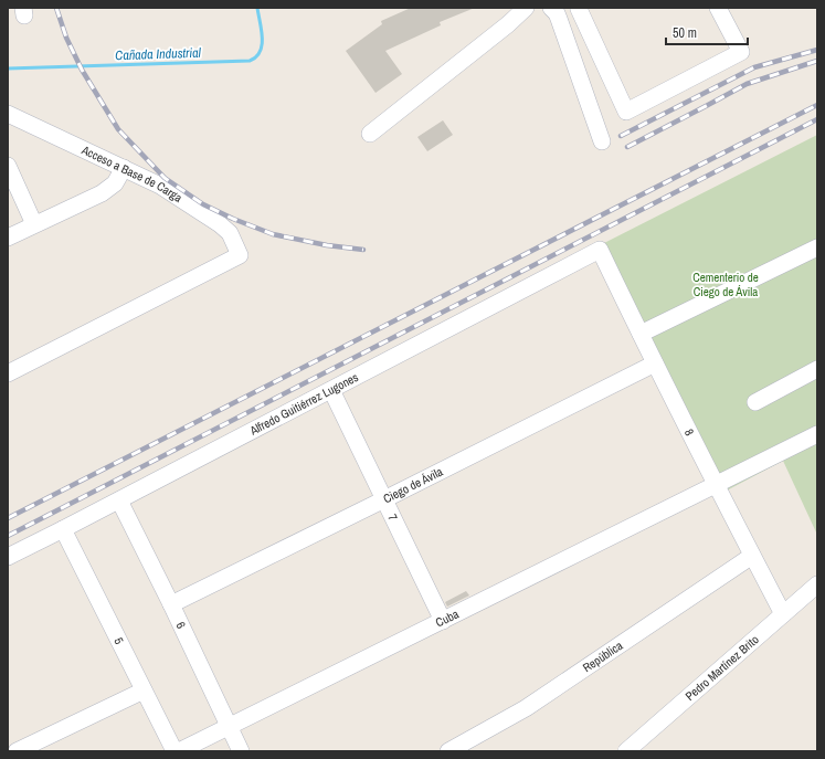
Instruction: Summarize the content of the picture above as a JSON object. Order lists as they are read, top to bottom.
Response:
{
  "streets": {
    "street": [
      "Acceso a Base de Carga",
      "Alfredo Guitiérrez Lugones",
      "8",
      "Ciego de Ávila",
      "7",
      "Cuba",
      "6",
      "5",
      "República",
      "Pedro Martínez Brito"
    ]
  },
  "crossings": [
    ["Alfredo Guitiérrez Lugones", "8"],
    ["Alfredo Guitiérrez Lugones", "7"],
    ["Alfredo Guitiérrez Lugones", "6"],
    ["Alfredo Guitiérrez Lugones", "5"],
    ["8", "Ciego de Ávila"],
    ["8", "Cuba"],
    ["8", "República"],
    ["8", "Pedro Martínez Brito"],
    ["Ciego de Ávila", "7"],
    ["Ciego de Ávila", "6"],
    ["7", "Cuba"],
    ["Cuba", "6"]
  ],
  "water": ["Cañada Industrial"],
  "parks": ["Cementerio de Ciego de Ávila"],
  "scale_bar": "50 m"
}
